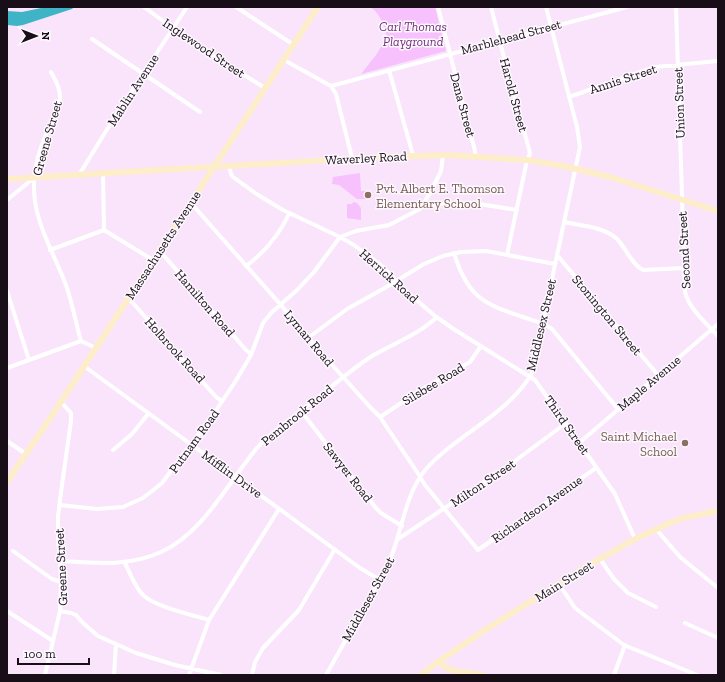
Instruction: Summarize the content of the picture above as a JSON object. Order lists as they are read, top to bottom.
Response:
{
  "streets": {
    "main road": ["Waverley Road", "Massachusetts Avenue", "Main Street"],
    "street": [
      "Marblehead Street",
      "Inglewood Street",
      "Annis Street",
      "Mablin Avenue",
      "Harold Street",
      "Union Street",
      "Dana Street",
      "Greene Street",
      "Second Street",
      "Herrick Road",
      "Hamilton Road",
      "Stonington Street",
      "Middlesex Street",
      "Lyman Road",
      "Holbrook Road",
      "Maple Avenue",
      "Silsbee Road",
      "Pembrook Road",
      "Third Street",
      "Putnam Road",
      "Sawyer Road",
      "Mifflin Drive",
      "Milton Street",
      "Richardson Avenue"
    ]
  },
  "crossings": [
    ["Marblehead Street", "Harold Street"],
    ["Marblehead Street", "Dana Street"],
    ["Marblehead Street", "Middlesex Street"],
    ["Inglewood Street", "Mablin Avenue"],
    ["Inglewood Street", "Massachusetts Avenue"],
    ["Annis Street", "Union Street"],
    ["Annis Street", "Middlesex Street"],
    ["Mablin Avenue", "Waverley Road"],
    ["Harold Street", "Waverley Road"],
    ["Union Street", "Waverley Road"],
    ["Union Street", "Second Street"],
    ["Dana Street", "Waverley Road"],
    ["Greene Street", "Waverley Road"],
    ["Greene Street", "Massachusetts Avenue"],
    ["Greene Street", "Pembrook Road"],
    ["Greene Street", "Putnam Road"],
    ["Waverley Road", "Massachusetts Avenue"],
    ["Waverley Road", "Second Street"],
    ["Waverley Road", "Herrick Road"],
    ["Waverley Road", "Middlesex Street"],
    ["Massachusetts Avenue", "Hamilton Road"],
    ["Massachusetts Avenue", "Lyman Road"],
    ["Massachusetts Avenue", "Holbrook Road"],
    ["Massachusetts Avenue", "Mifflin Drive"],
    ["Second Street", "Maple Avenue"],
    ["Herrick Road", "Middlesex Street"],
    ["Herrick Road", "Silsbee Road"],
    ["Herrick Road", "Pembrook Road"],
    ["Herrick Road", "Third Street"],
    ["Herrick Road", "Putnam Road"],
    ["Hamilton Road", "Putnam Road"],
    ["Stonington Street", "Middlesex Street"],
    ["Stonington Street", "Maple Avenue"],
    ["Middlesex Street", "Lyman Road"],
    ["Middlesex Street", "Third Street"],
    ["Middlesex Street", "Sawyer Road"],
    ["Middlesex Street", "Mifflin Drive"],
    ["Middlesex Street", "Milton Street"],
    ["Lyman Road", "Silsbee Road"],
    ["Lyman Road", "Pembrook Road"],
    ["Lyman Road", "Putnam Road"],
    ["Lyman Road", "Milton Street"],
    ["Lyman Road", "Richardson Avenue"],
    ["Holbrook Road", "Putnam Road"],
    ["Maple Avenue", "Third Street"],
    ["Pembrook Road", "Sawyer Road"],
    ["Pembrook Road", "Mifflin Drive"],
    ["Third Street", "Milton Street"],
    ["Third Street", "Richardson Avenue"],
    ["Third Street", "Main Street"],
    ["Putnam Road", "Mifflin Drive"]
  ],
  "parks": ["Carl Thomas Playground"],
  "places": ["Pvt. Albert E. Thomson Elementary School", "Saint Michael School"],
  "scale_bar": "100 m",
  "north": "right"
}
